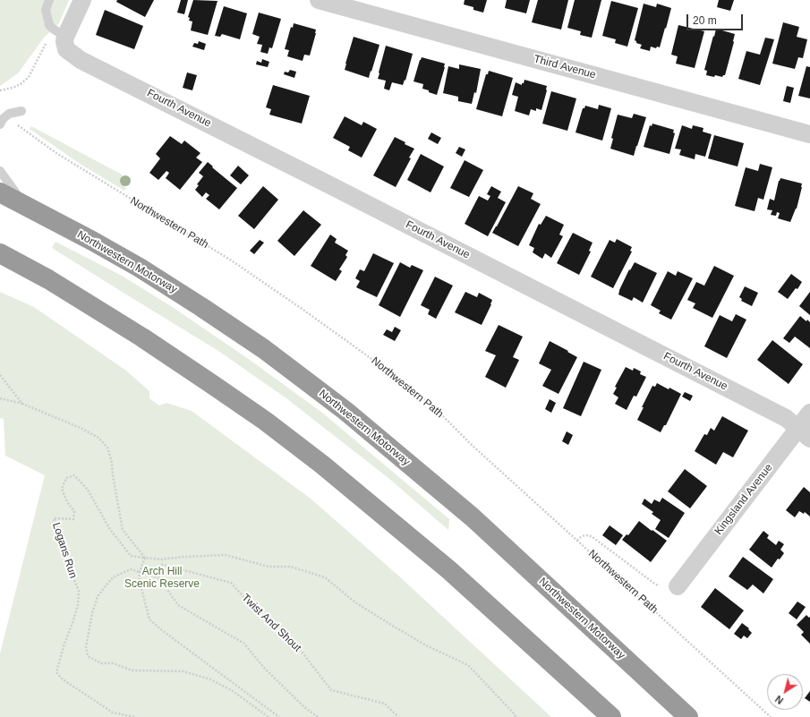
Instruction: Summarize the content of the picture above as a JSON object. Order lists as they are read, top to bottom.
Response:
{
  "streets": {
    "highway": ["Northwestern Motorway"],
    "street": ["Third Avenue", "Fourth Avenue", "Kingsland Avenue"],
    "path": ["Northwestern Path", "Logans Run", "Twist And Shout"]
  },
  "crossings": [
    ["Fourth Avenue", "Kingsland Avenue"]
  ],
  "parks": ["Arch Hill Scenic Reserve"],
  "scale_bar": "20 m",
  "north": "bottom left"
}
